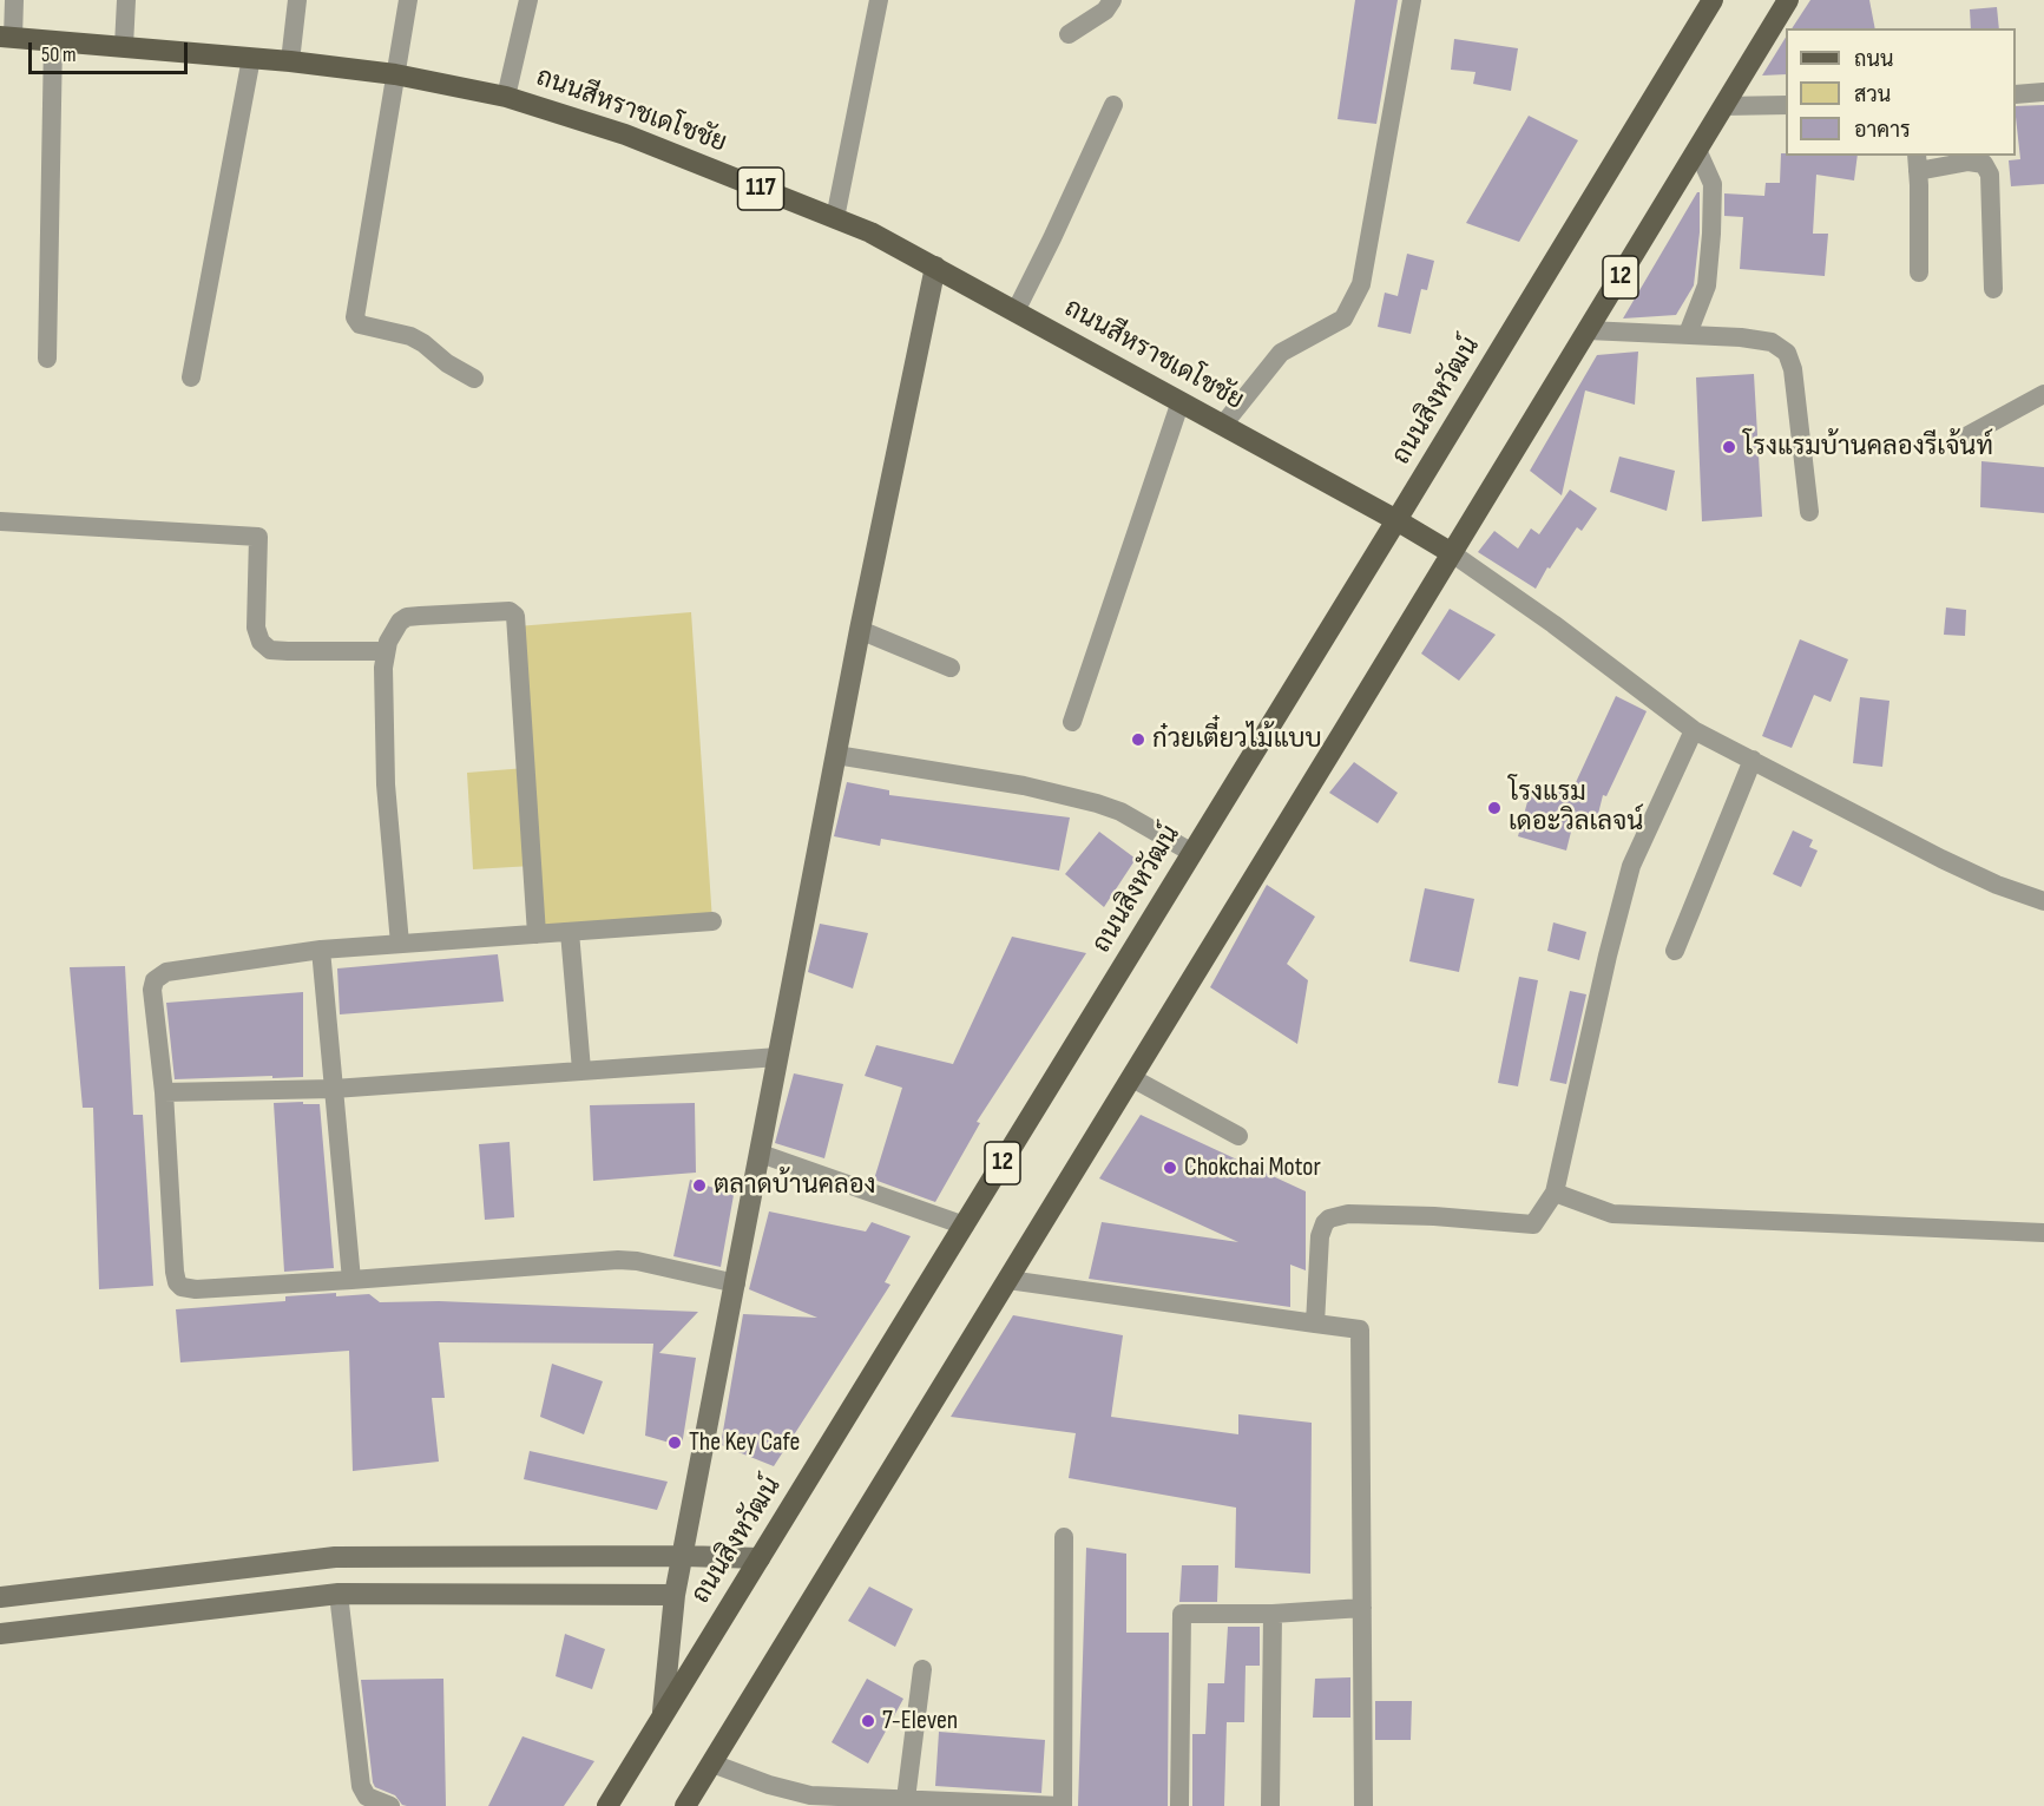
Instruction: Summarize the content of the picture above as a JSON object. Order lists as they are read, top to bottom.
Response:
{
  "streets": {
    "main road": [
      "ถนนสีหราชเดโชชัย",
      "117",
      "12",
      "ถนนสิงหวัฒน์"
    ]
  },
  "crossings": [
    ["ถนนสีหราชเดโชชัย", "12"],
    ["ถนนสีหราชเดโชชัย", "ถนนสิงหวัฒน์"]
  ],
  "places": [
    "โรงแรมบ้านคลองรีเจ้นท์",
    "ก๋วยเตี๋ยวไม้แบบ",
    "โรงแรม เดอะวิลเลจน์",
    "Chokchai Motor",
    "ตลาดบ้านคลอง",
    "The Key Cafe",
    "7-Eleven"
  ],
  "legend": ["ถนน", "สวน", "อาคาร"],
  "scale_bar": "50 m"
}
